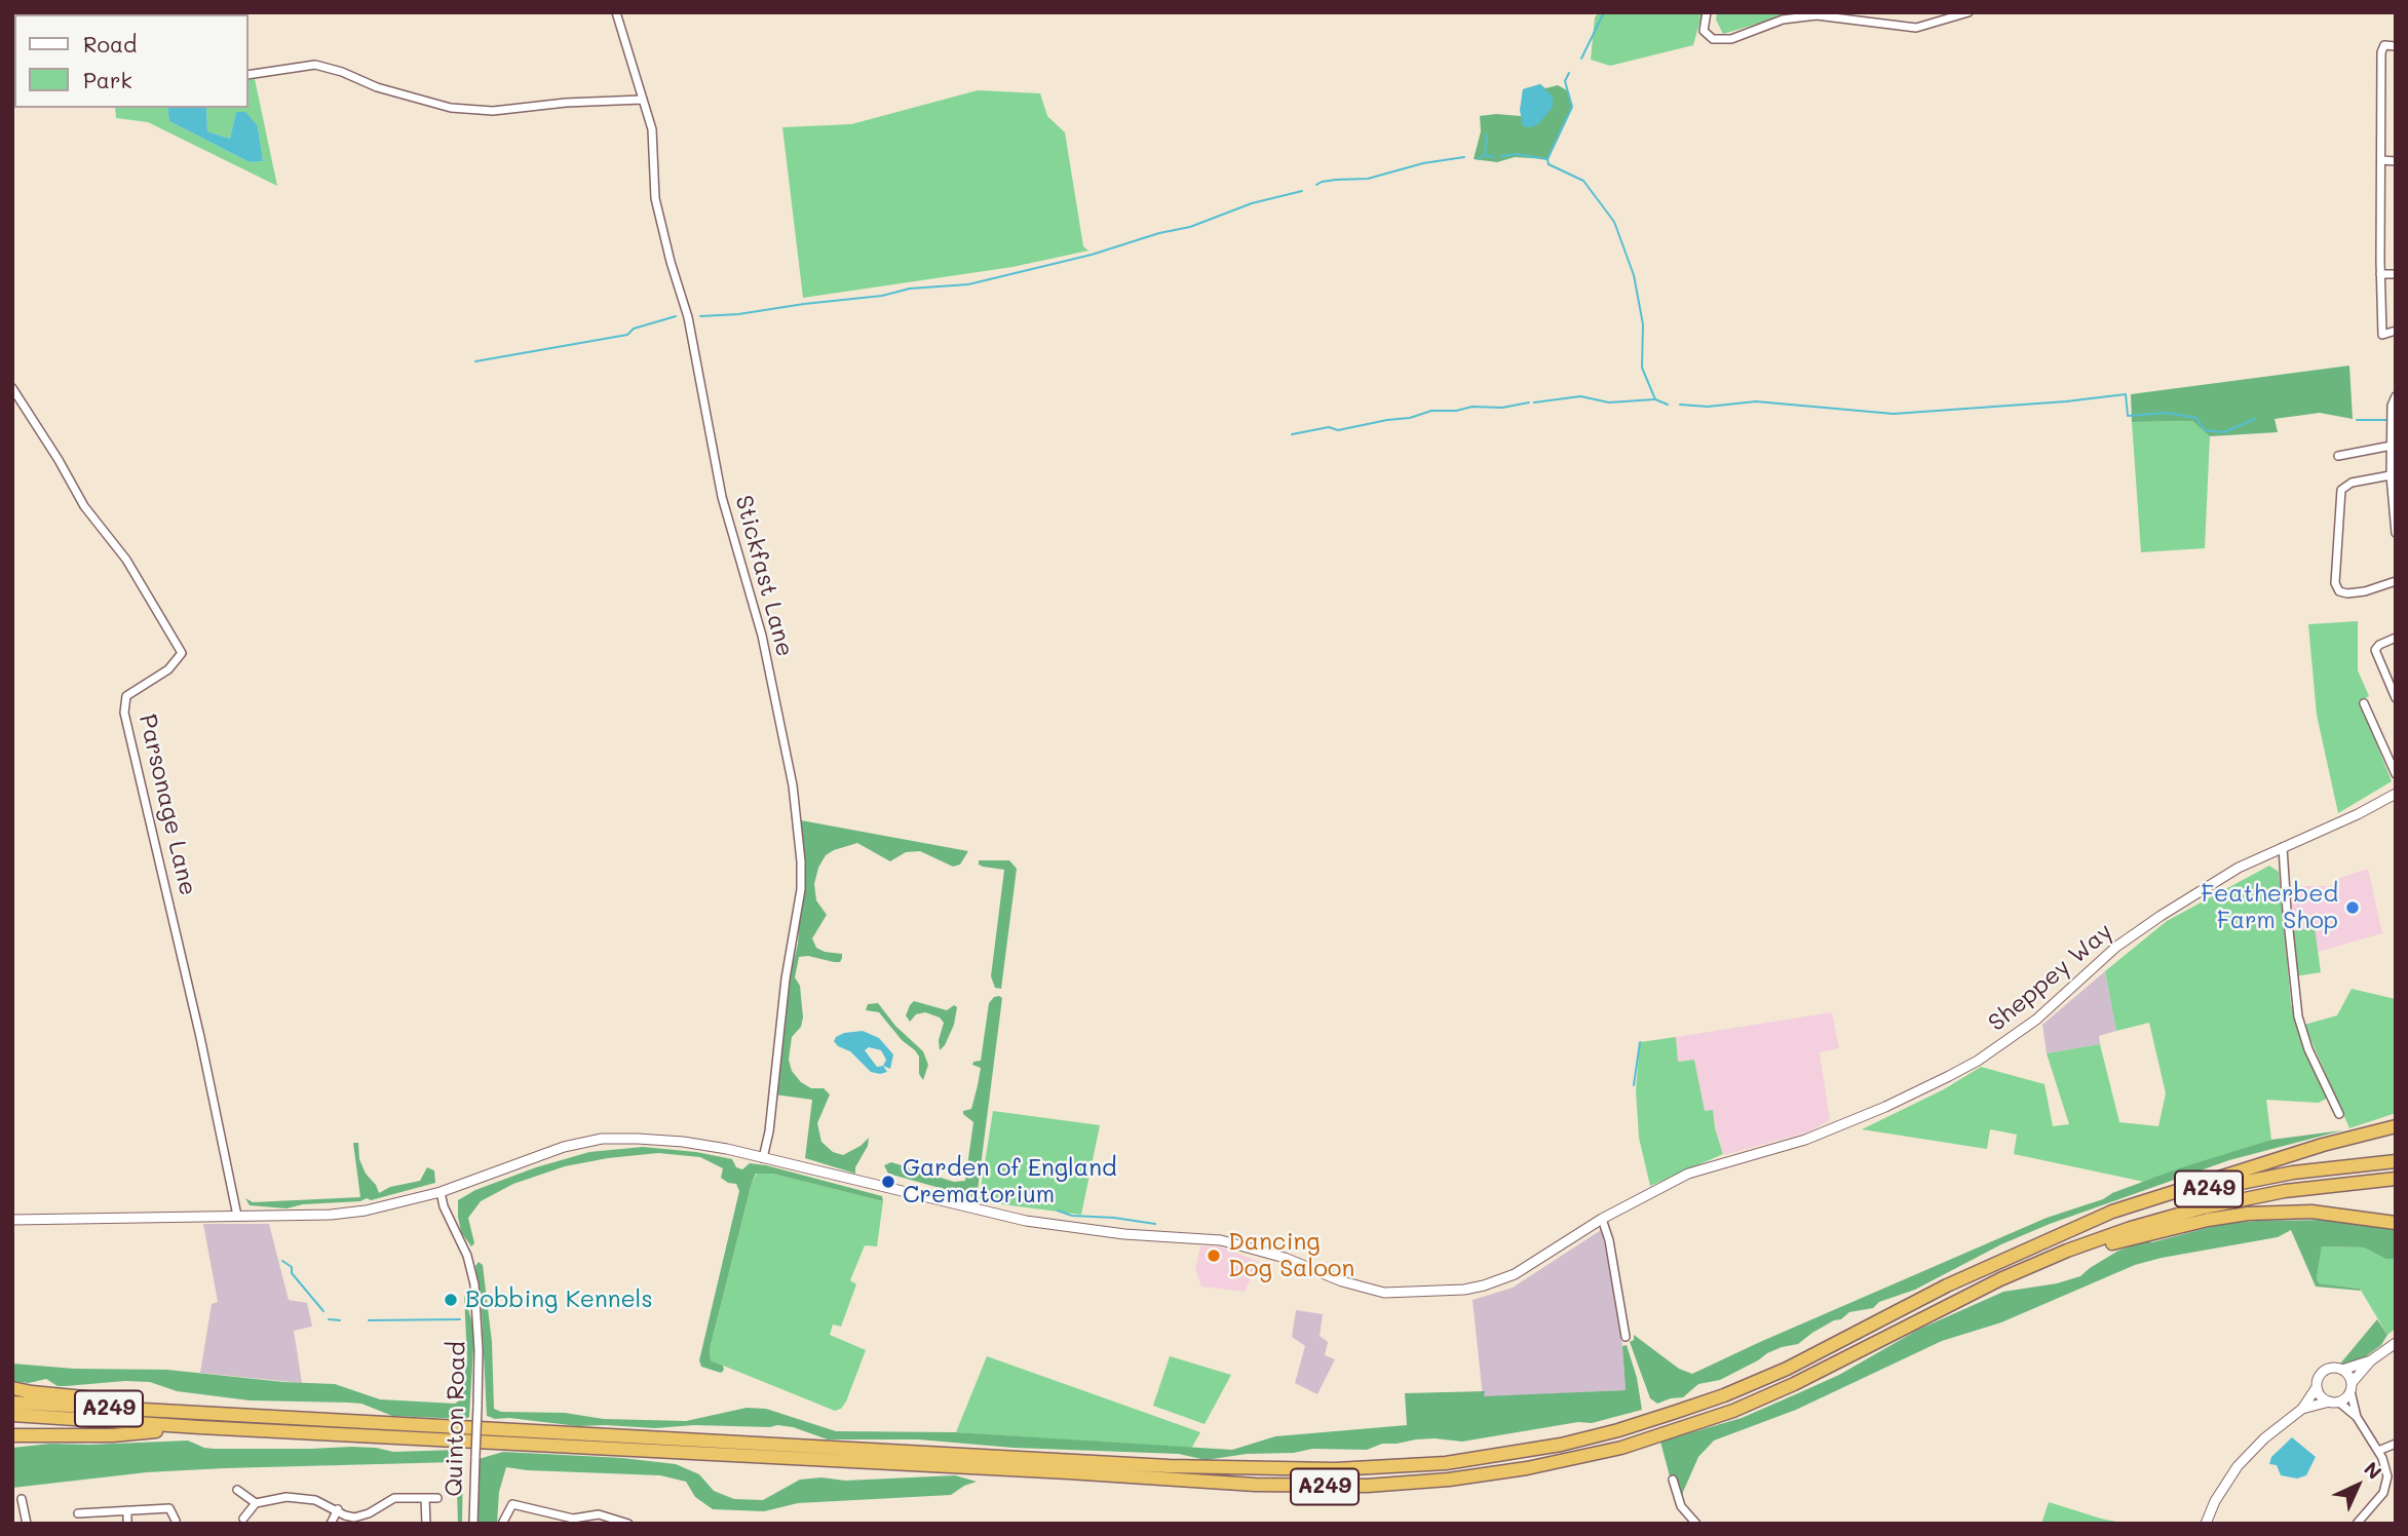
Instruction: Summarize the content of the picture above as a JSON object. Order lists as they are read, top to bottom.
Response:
{
  "streets": {
    "highway": ["A249"],
    "street": [
      "Stickfast Lane",
      "Parsonage Lane",
      "Sheppey Way",
      "Quinton Road"
    ]
  },
  "crossings": [
    ["Stickfast Lane", "Sheppey Way"],
    ["Parsonage Lane", "Sheppey Way"],
    ["Sheppey Way", "Quinton Road"]
  ],
  "places": [
    "Featherbed Farm Shop",
    "Garden of England Crematorium",
    "Dancing Dog Saloon",
    "Bobbing Kennels"
  ],
  "legend": ["Road", "Park"],
  "north": "top right"
}
